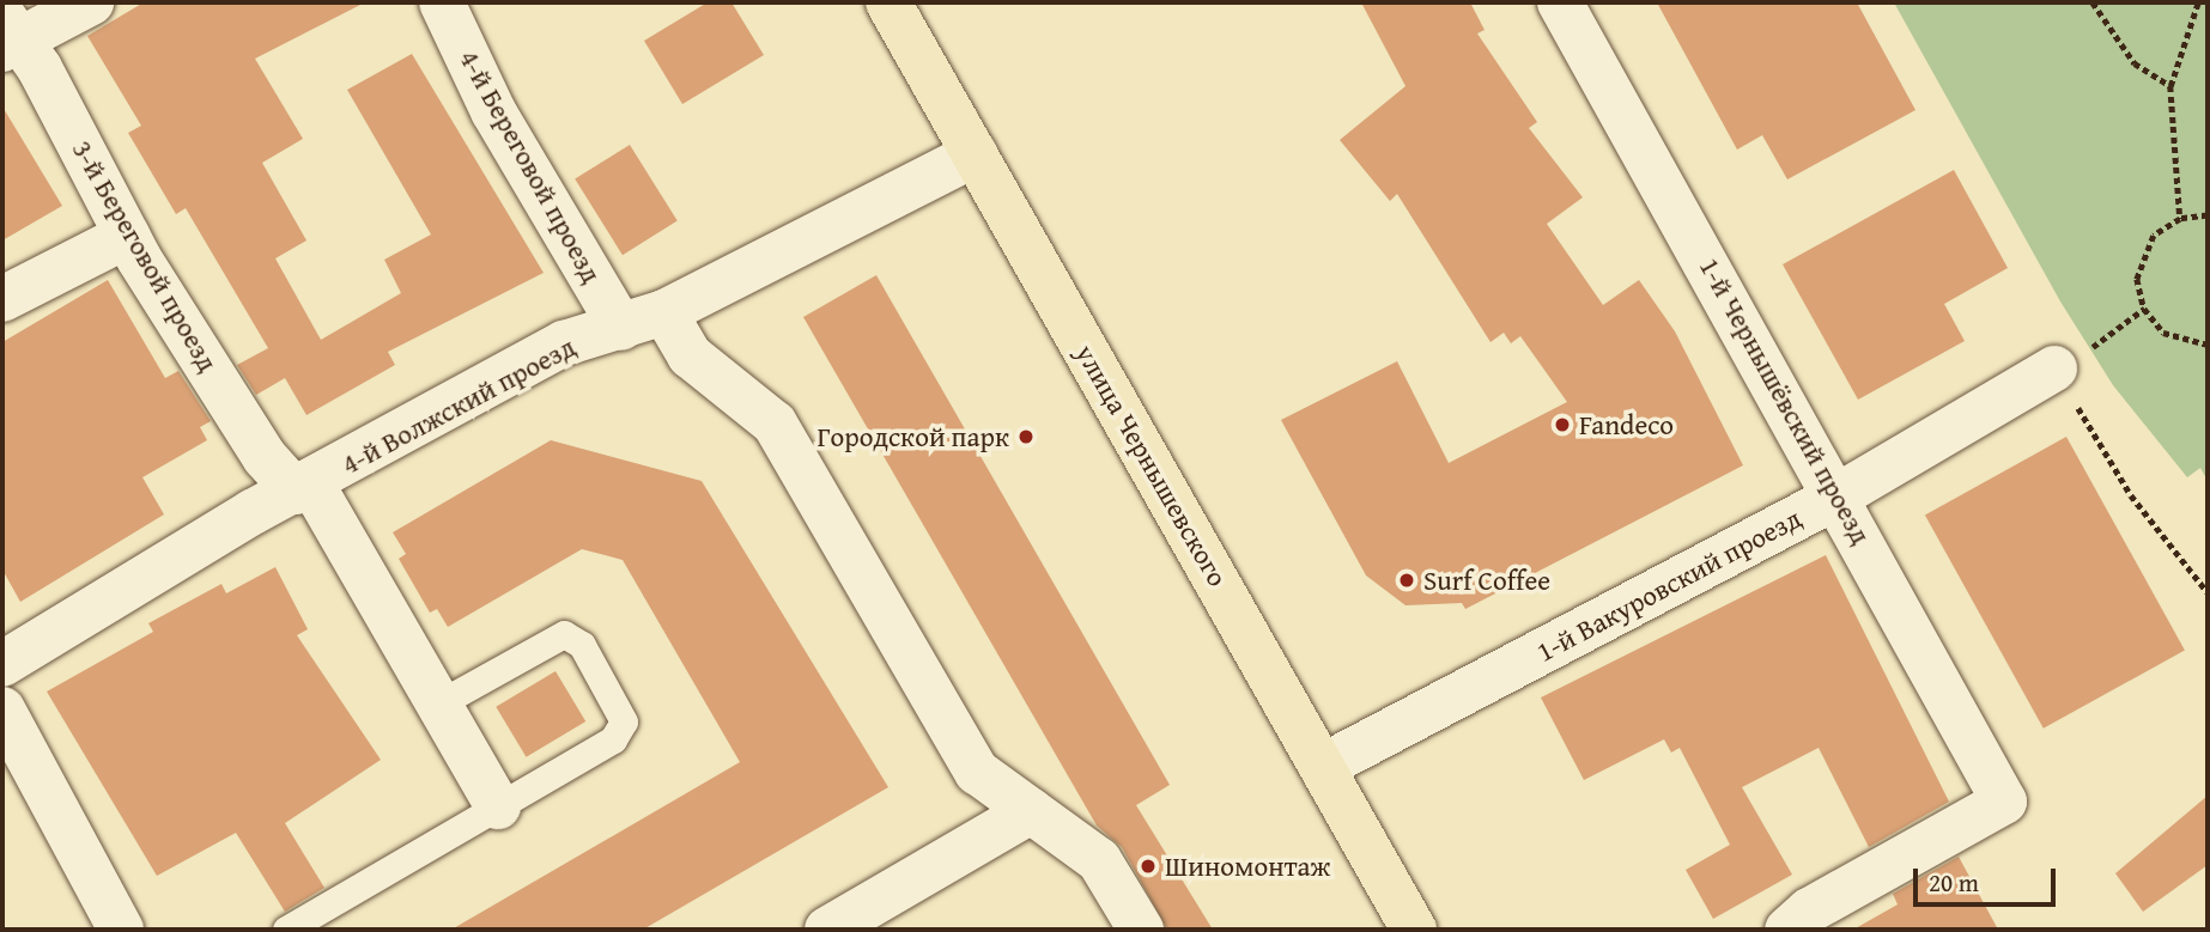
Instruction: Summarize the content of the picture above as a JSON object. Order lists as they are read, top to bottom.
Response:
{
  "streets": {
    "main road": ["улица Чернышевского"],
    "street": [
      "4-й Береговой проезд",
      "3-й Береговой проезд",
      "1-й Чернышёвский проезд",
      "4-й Волжский проезд",
      "1-й Вакуровский проезд"
    ]
  },
  "crossings": [
    ["4-й Береговой проезд", "4-й Волжский проезд"],
    ["3-й Береговой проезд", "4-й Волжский проезд"],
    ["1-й Чернышёвский проезд", "1-й Вакуровский проезд"],
    ["4-й Волжский проезд", "улица Чернышевского"],
    ["улица Чернышевского", "1-й Вакуровский проезд"]
  ],
  "places": [
    "Fandeco",
    "Городской парк",
    "Surf Coffee",
    "Шиномонтаж"
  ],
  "scale_bar": "20 m"
}
